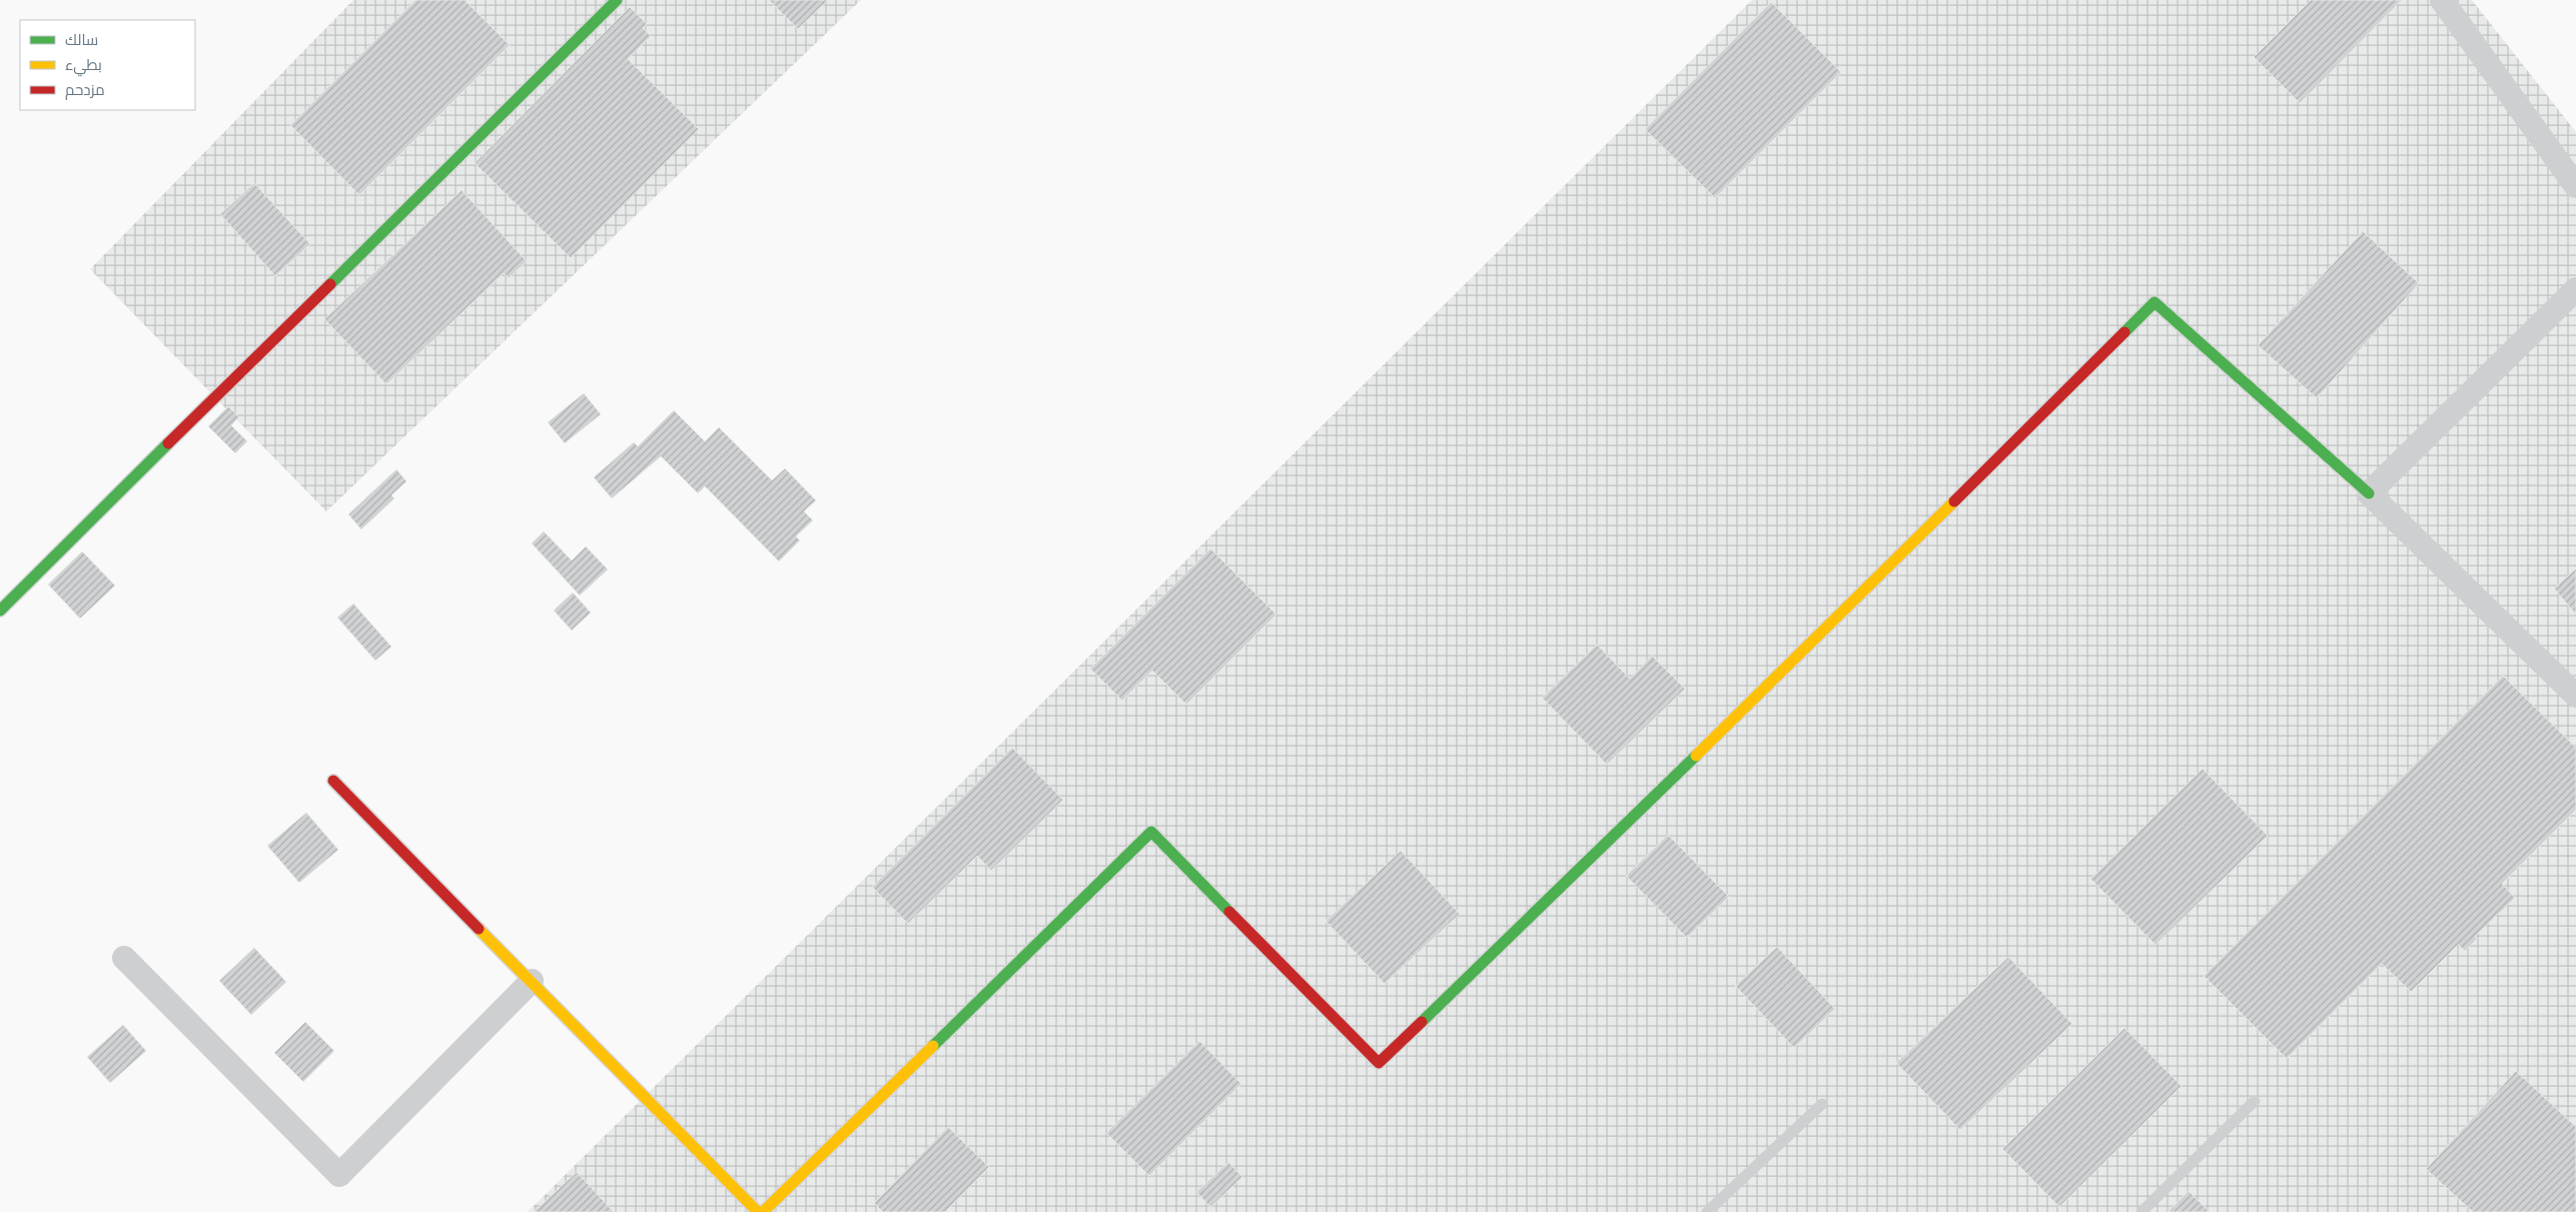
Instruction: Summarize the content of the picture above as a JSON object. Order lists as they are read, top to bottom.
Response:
{
  "legend": ["سالك", "بطيء", "مزدحم"]
}
